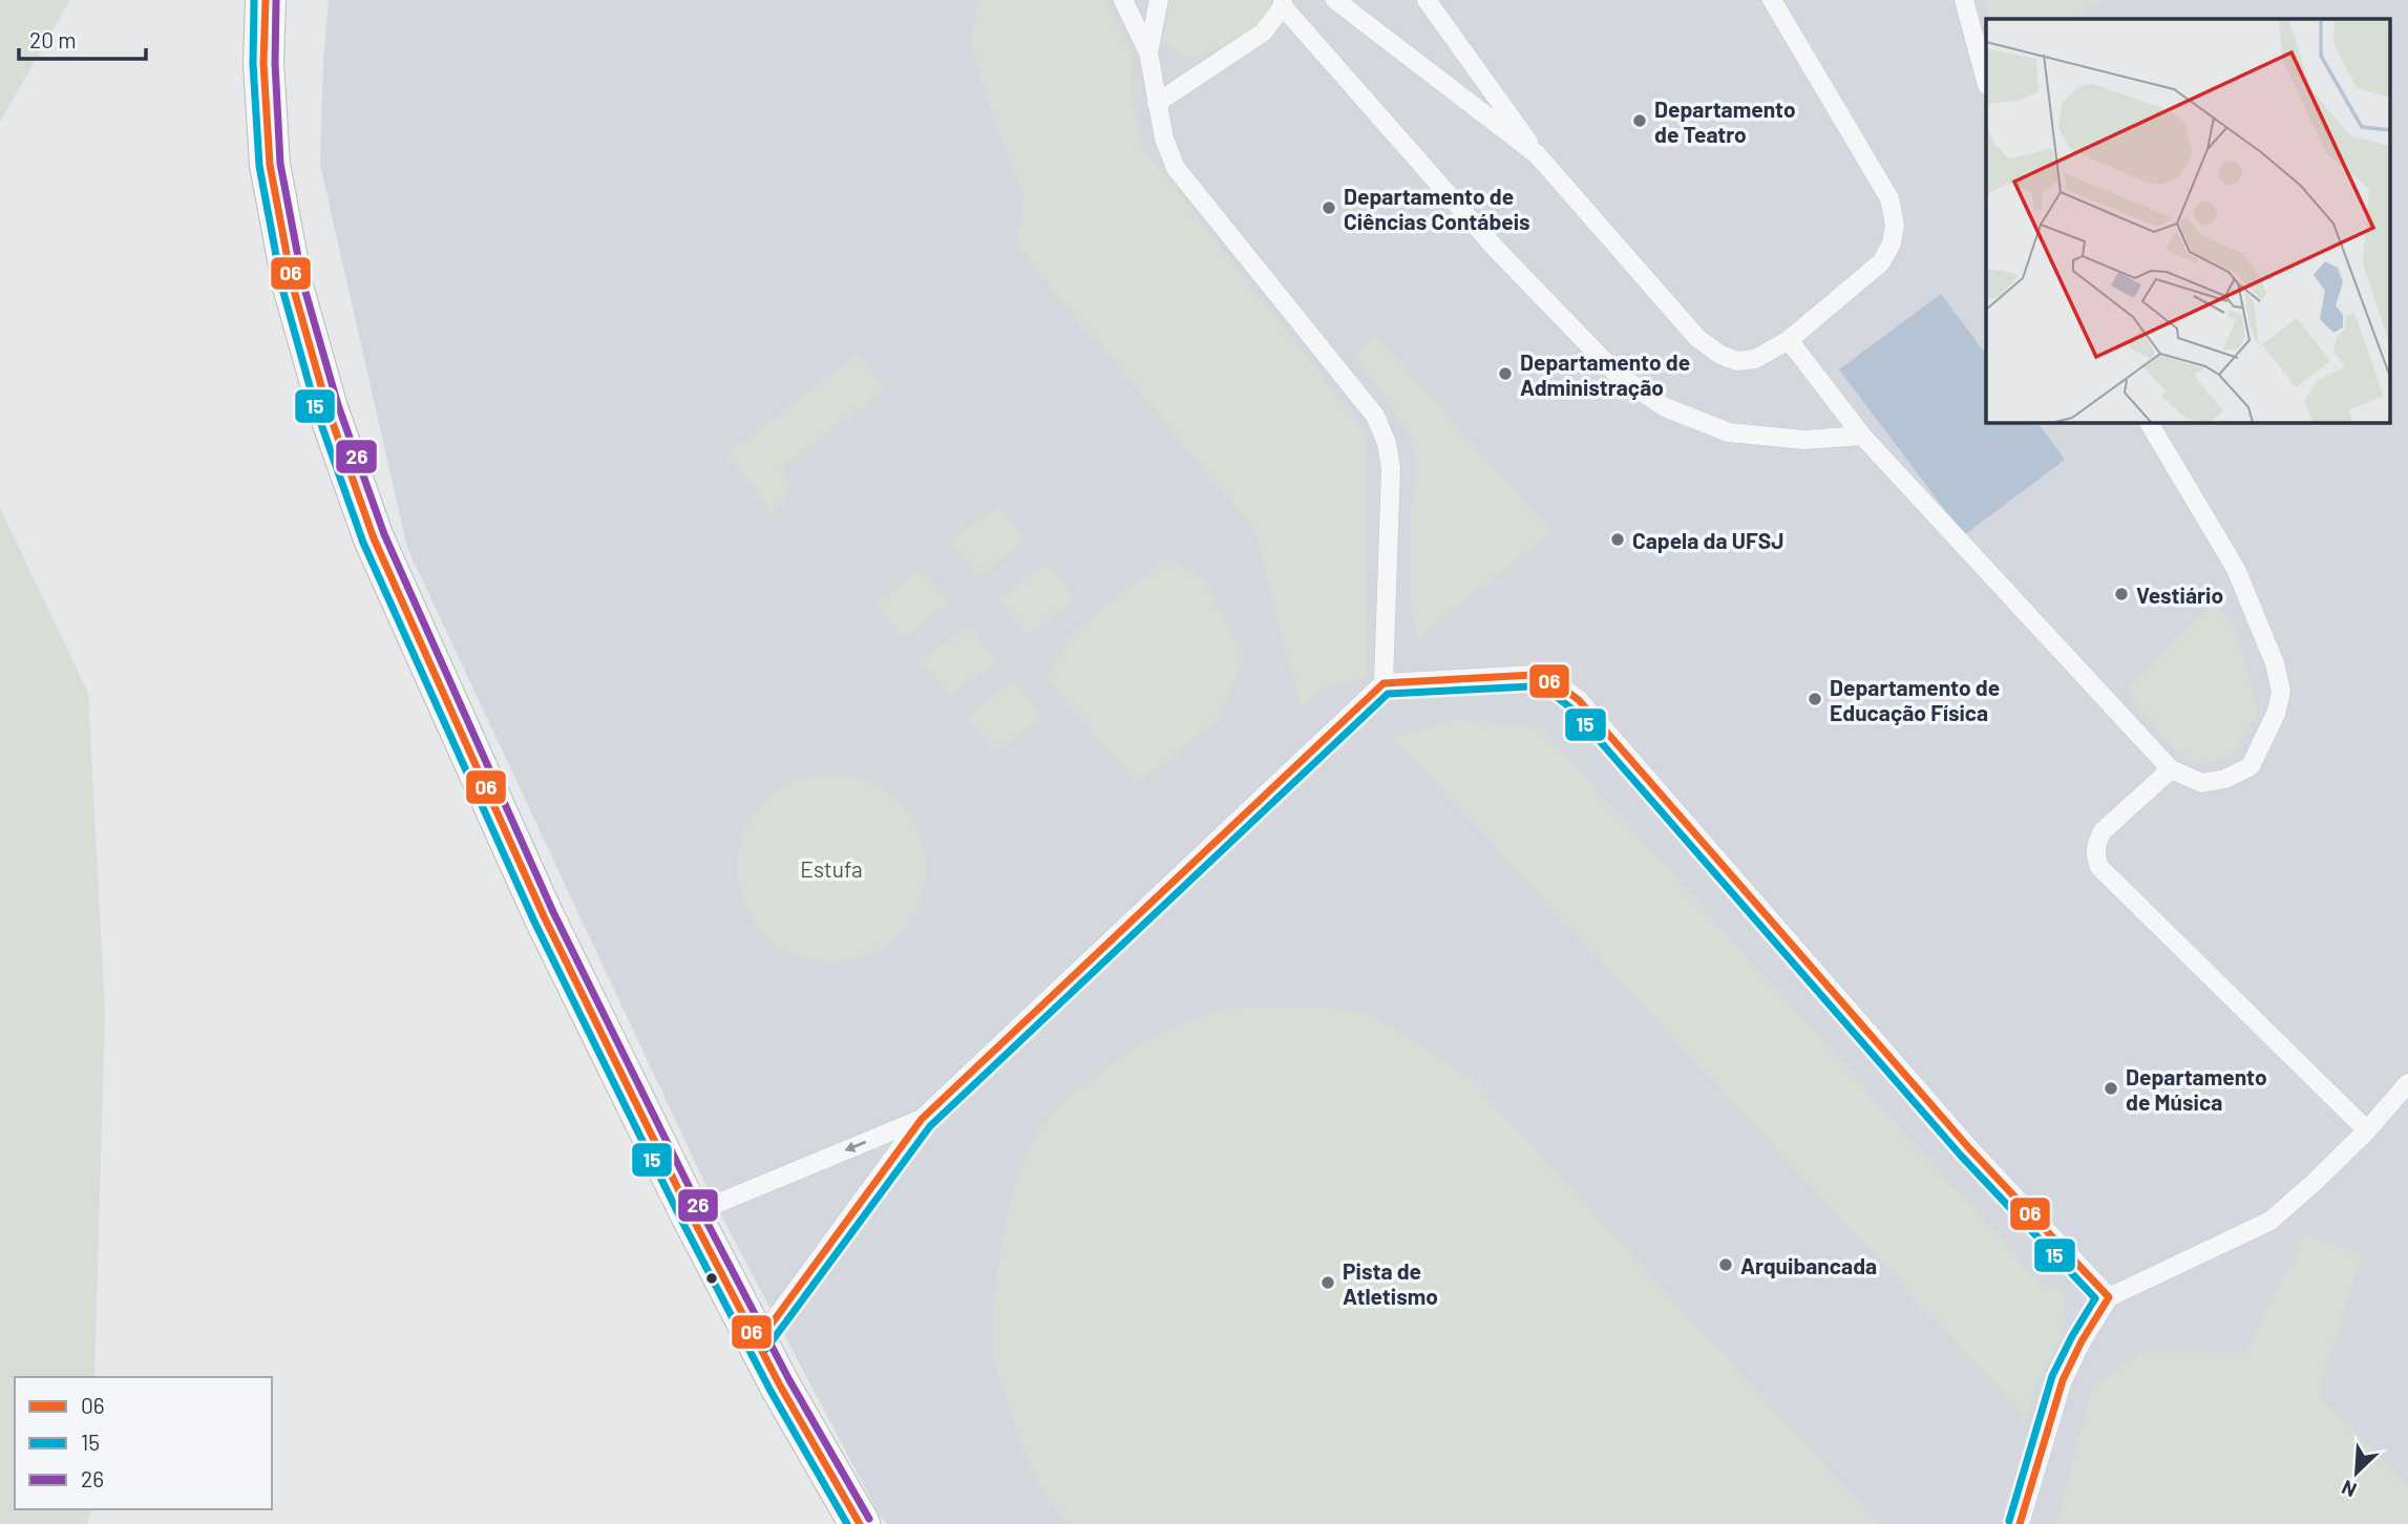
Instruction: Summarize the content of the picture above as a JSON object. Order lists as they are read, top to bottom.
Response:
{
  "parks": ["Estufa"],
  "places": [
    "Departamento de Teatro",
    "Departamento de Ciências Contábeis",
    "Departamento de Administração",
    "Capela da UFSJ",
    "Vestiário",
    "Departamento de Educação Física",
    "Departamento de Música",
    "Arquibancada",
    "Pista de Atletismo"
  ],
  "lines": ["transit line 06", "transit line 15", "transit line 26"],
  "legend": ["06", "15", "26"],
  "scale_bar": "20 m",
  "north": "bottom left"
}
